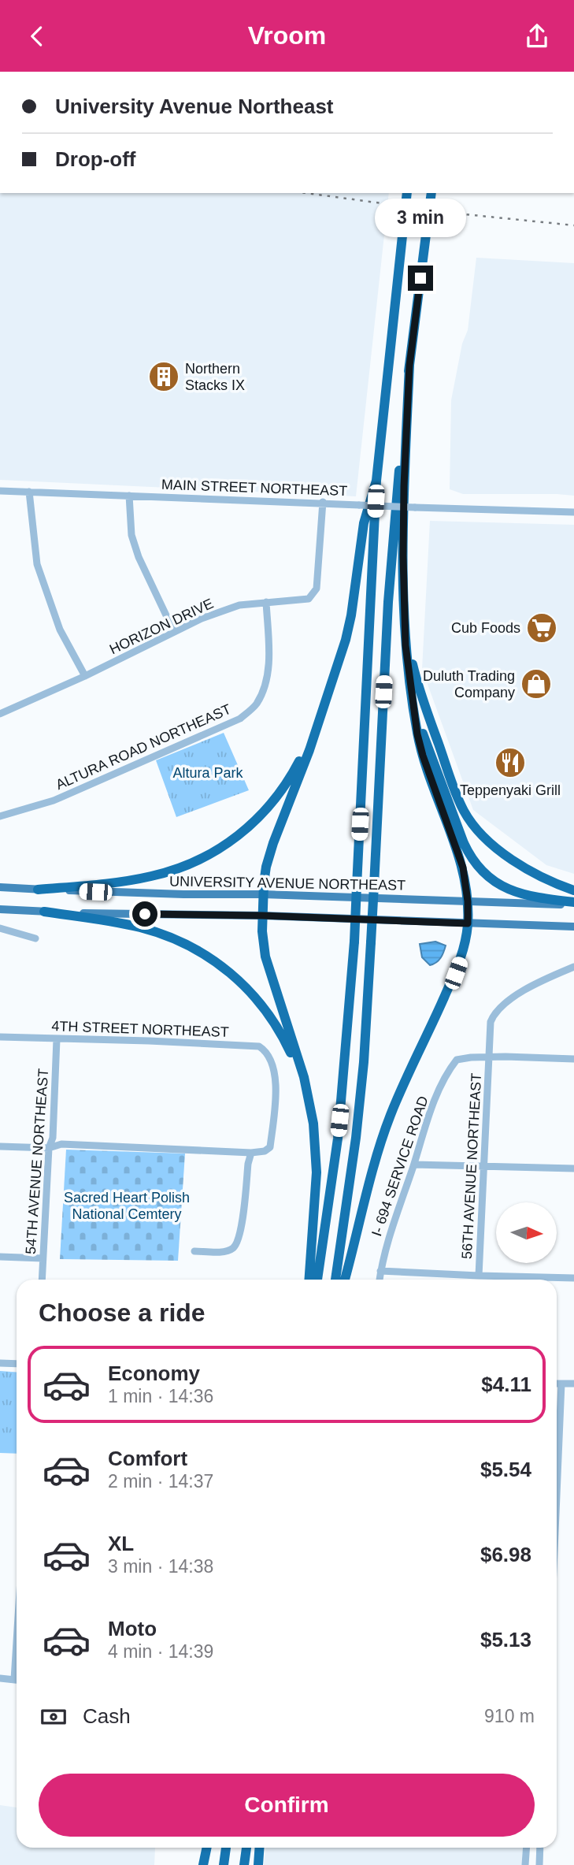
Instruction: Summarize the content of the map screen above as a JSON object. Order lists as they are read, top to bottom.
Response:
{
  "streets": {
    "main road": ["UNIVERSITY AVENUE NORTHEAST"],
    "street": [
      "MAIN STREET NORTHEAST",
      "HORIZON DRIVE",
      "ALTURA ROAD NORTHEAST",
      "4TH STREET NORTHEAST",
      "54TH AVENUE NORTHEAST",
      "I- 694 SERVICE ROAD",
      "56TH AVENUE NORTHEAST"
    ]
  },
  "crossings": [
    ["MAIN STREET NORTHEAST", "HORIZON DRIVE"],
    ["HORIZON DRIVE", "ALTURA ROAD NORTHEAST"],
    ["4TH STREET NORTHEAST", "54TH AVENUE NORTHEAST"],
    ["I- 694 SERVICE ROAD", "56TH AVENUE NORTHEAST"]
  ],
  "parks": ["Altura Park", "Sacred Heart Polish National Cemtery"],
  "places": {
    "building": ["Northern Stacks IX"],
    "supermarket": ["Cub Foods"],
    "shop": ["Duluth Trading Company"],
    "restaurant": ["Teppenyaki Grill"]
  },
  "north": "right",
  "page": {
    "header": "Vroom",
    "banner": ["University Avenue Northeast", "Drop-off"],
    "bubble": "3 min",
    "heading": "Choose a ride",
    "list": [
      {
        "name": "Economy",
        "note": "1 min · 14:36",
        "value": "$4.11"
      },
      {
        "name": "Comfort",
        "note": "2 min · 14:37",
        "value": "$5.54"
      },
      {
        "name": "XL",
        "note": "3 min · 14:38",
        "value": "$6.98"
      },
      {
        "name": "Moto",
        "note": "4 min · 14:39",
        "value": "$5.13"
      }
    ],
    "pay": ["Cash", "910 m"],
    "buttons": "Confirm"
  }
}
